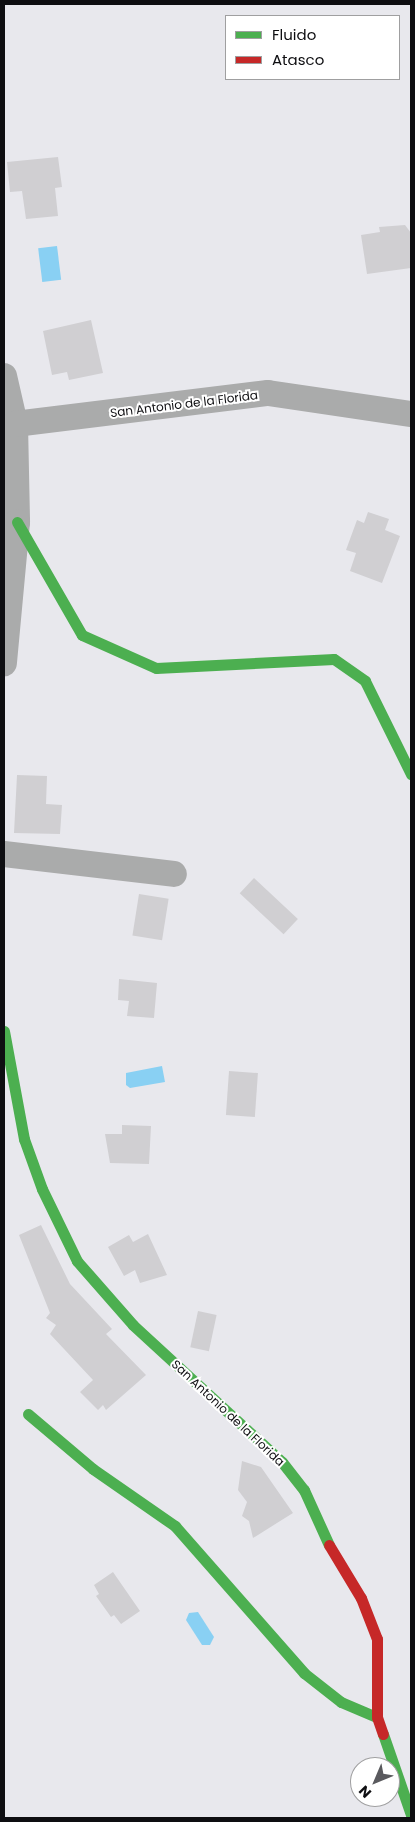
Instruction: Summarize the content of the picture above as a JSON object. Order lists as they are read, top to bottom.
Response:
{
  "streets": {
    "street": ["San Antonio de la Florida"]
  },
  "legend": ["Fluido", "Atasco"],
  "north": "bottom left"
}
